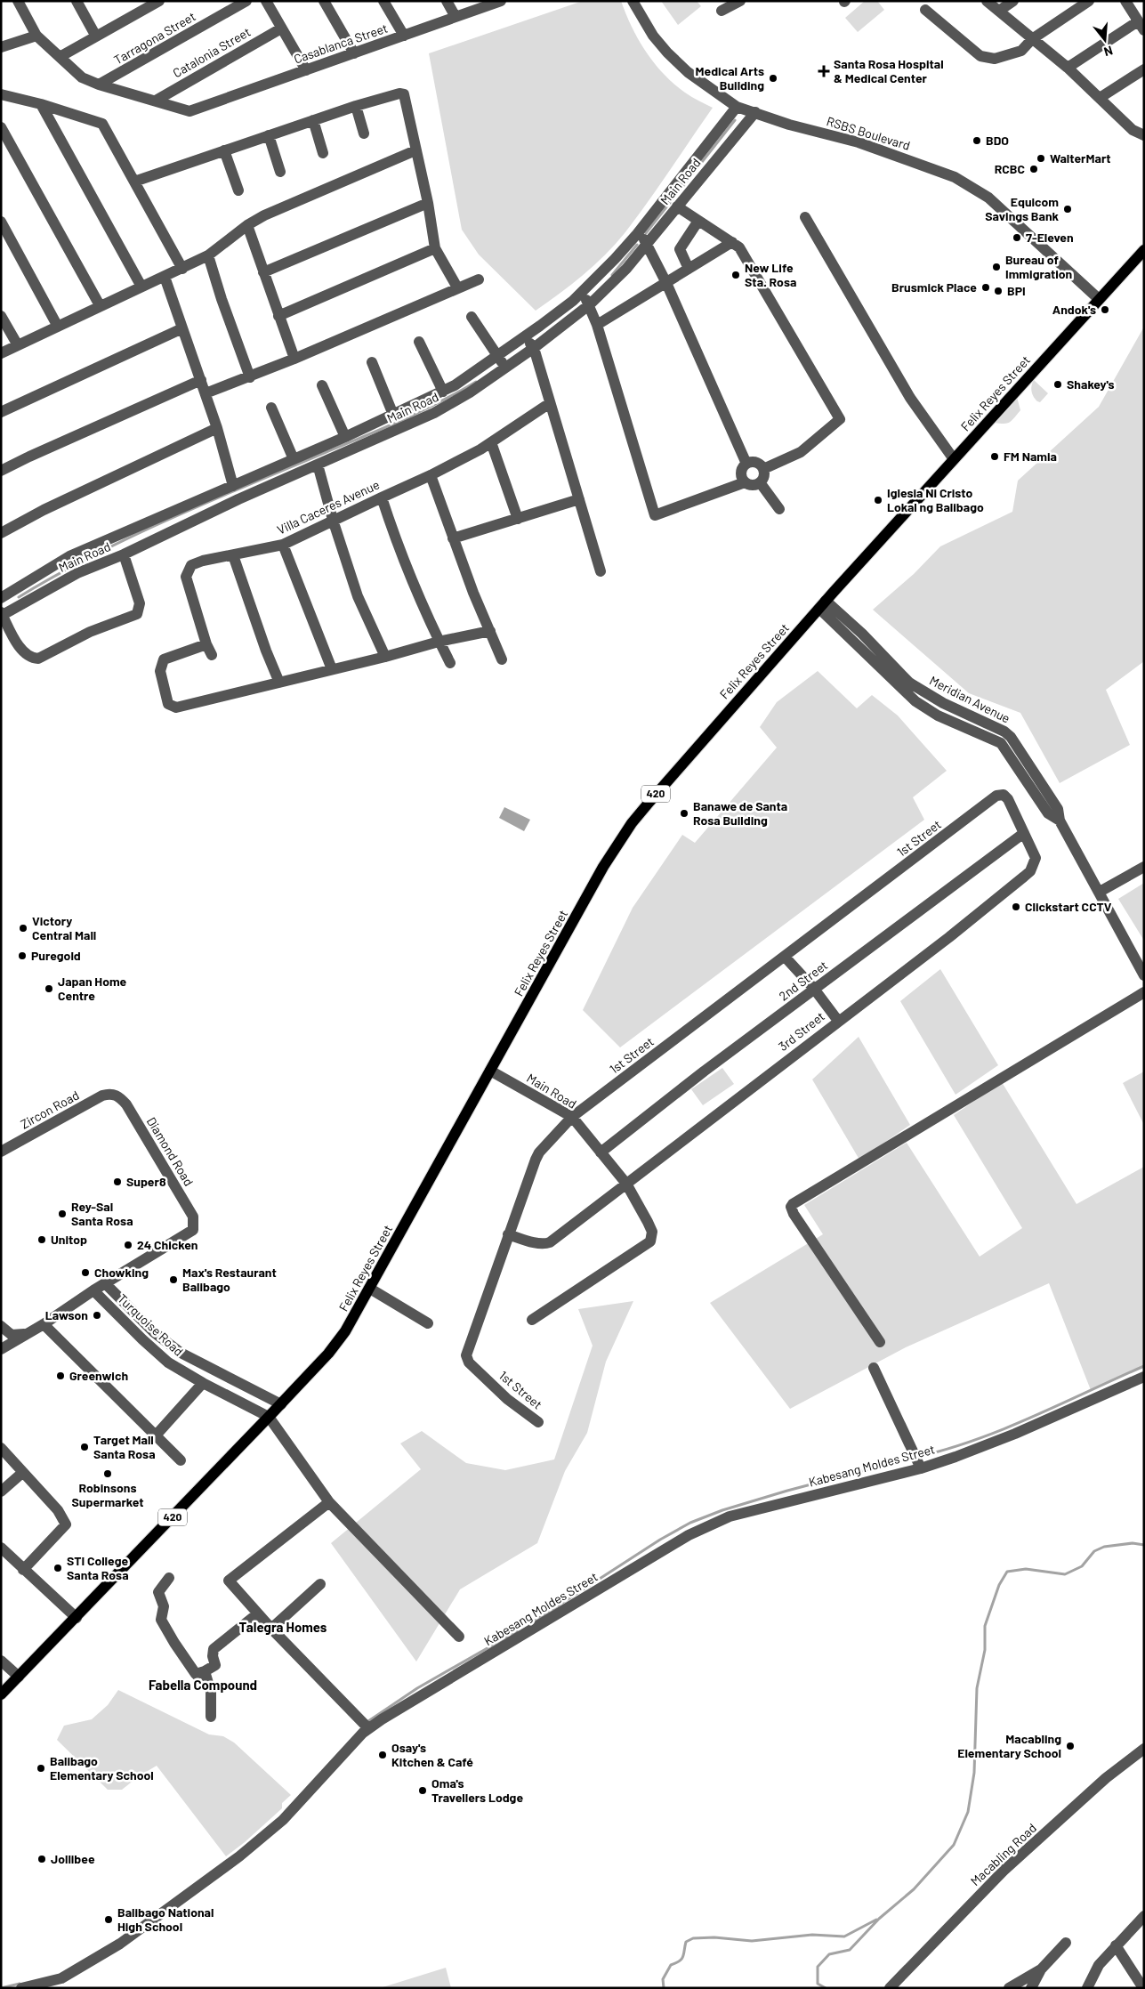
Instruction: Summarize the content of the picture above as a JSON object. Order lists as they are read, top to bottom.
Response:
{
  "streets": {
    "main road": ["Felix Reyes Street", "420"],
    "street": [
      "Tarragona Street",
      "Casablanca Street",
      "Catalonia Street",
      "RSBS Boulevard",
      "Main Road",
      "Villa Caceres Avenue",
      "Meridian Avenue",
      "1st Street",
      "2nd Street",
      "3rd Street",
      "Zircon Road",
      "Diamond Road",
      "Turquoise Road",
      "Kabesang Moldes Street",
      "Macabling Road"
    ]
  },
  "crossings": [
    ["Casablanca Street", "Catalonia Street"],
    ["RSBS Boulevard", "Main Road"],
    ["RSBS Boulevard", "Felix Reyes Street"],
    ["Main Road", "Felix Reyes Street"],
    ["Main Road", "1st Street"],
    ["Main Road", "2nd Street"],
    ["Main Road", "3rd Street"],
    ["Felix Reyes Street", "Meridian Avenue"],
    ["Felix Reyes Street", "Turquoise Road"],
    ["1st Street", "3rd Street"],
    ["2nd Street", "3rd Street"],
    ["Zircon Road", "Diamond Road"],
    ["Diamond Road", "Turquoise Road"]
  ],
  "districts": ["Talegra Homes", "Fabella Compound"],
  "places": {
    "health": ["Santa Rosa Hospital & Medical Center"],
    "other": [
      "Medical Arts Building",
      "BDO",
      "WalterMart",
      "RCBC",
      "Equicom Savings Bank",
      "7-Eleven",
      "Bureau of Immigration",
      "New Life Sta. Rosa",
      "Brusmick Place",
      "BPI",
      "Andok's",
      "Shakey's",
      "FM Namia",
      "Iglesia Ni Cristo Lokal ng Balibago",
      "Banawe de Santa Rosa Building",
      "Clickstart CCTV",
      "Victory Central Mall",
      "Puregold",
      "Japan Home Centre",
      "Super8",
      "Rey-Sal Santa Rosa",
      "Unitop",
      "24 Chicken",
      "Chowking",
      "Max's Restaurant Balibago",
      "Lawson",
      "Greenwich",
      "Target Mall Santa Rosa",
      "Robinsons Supermarket",
      "STI College Santa Rosa",
      "Macabling Elementary School",
      "Osay's Kitchen & Café",
      "Balibago Elementary School",
      "Oma's Travellers Lodge",
      "Jollibee",
      "Balibago National High School"
    ]
  },
  "north": "bottom"
}
